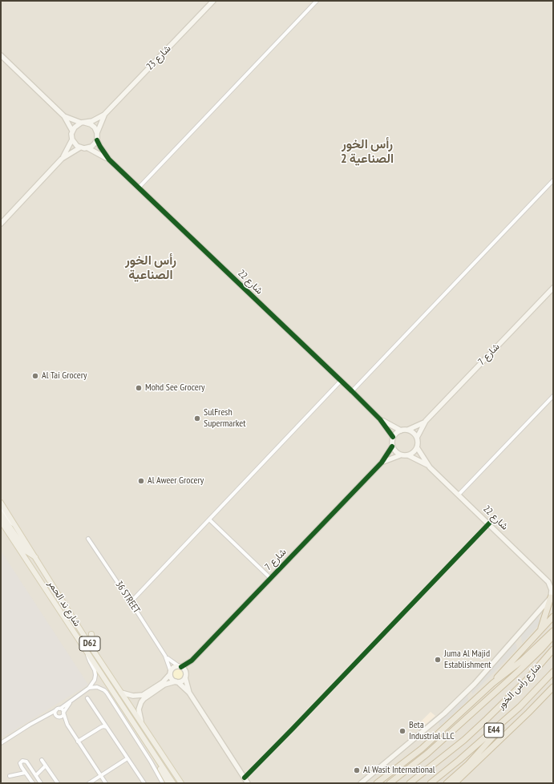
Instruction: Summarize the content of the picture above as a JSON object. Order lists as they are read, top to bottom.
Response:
{
  "streets": {
    "highway": ["شارع رأس الخور", "E44"],
    "main road": ["شارع ند الحمر", "D62"],
    "street": [
      "شارع 23",
      "شارع 22",
      "شارع 7",
      "36 STREET"
    ]
  },
  "crossings": [
    ["شارع 23", "شارع 22"],
    ["شارع 22", "شارع 7"],
    ["شارع 7", "36 STREET"]
  ],
  "districts": ["رأس الخور الصناعية 2", "رأس الخور الصناعية"],
  "places": [
    "Al Tai Grocery",
    "Mohd See Grocery",
    "SulFresh Supermarket",
    "Al Aweer Grocery",
    "Juma Al Majid Establishment",
    "Beta Industrial LLC",
    "Al Wasit International"
  ]
}
